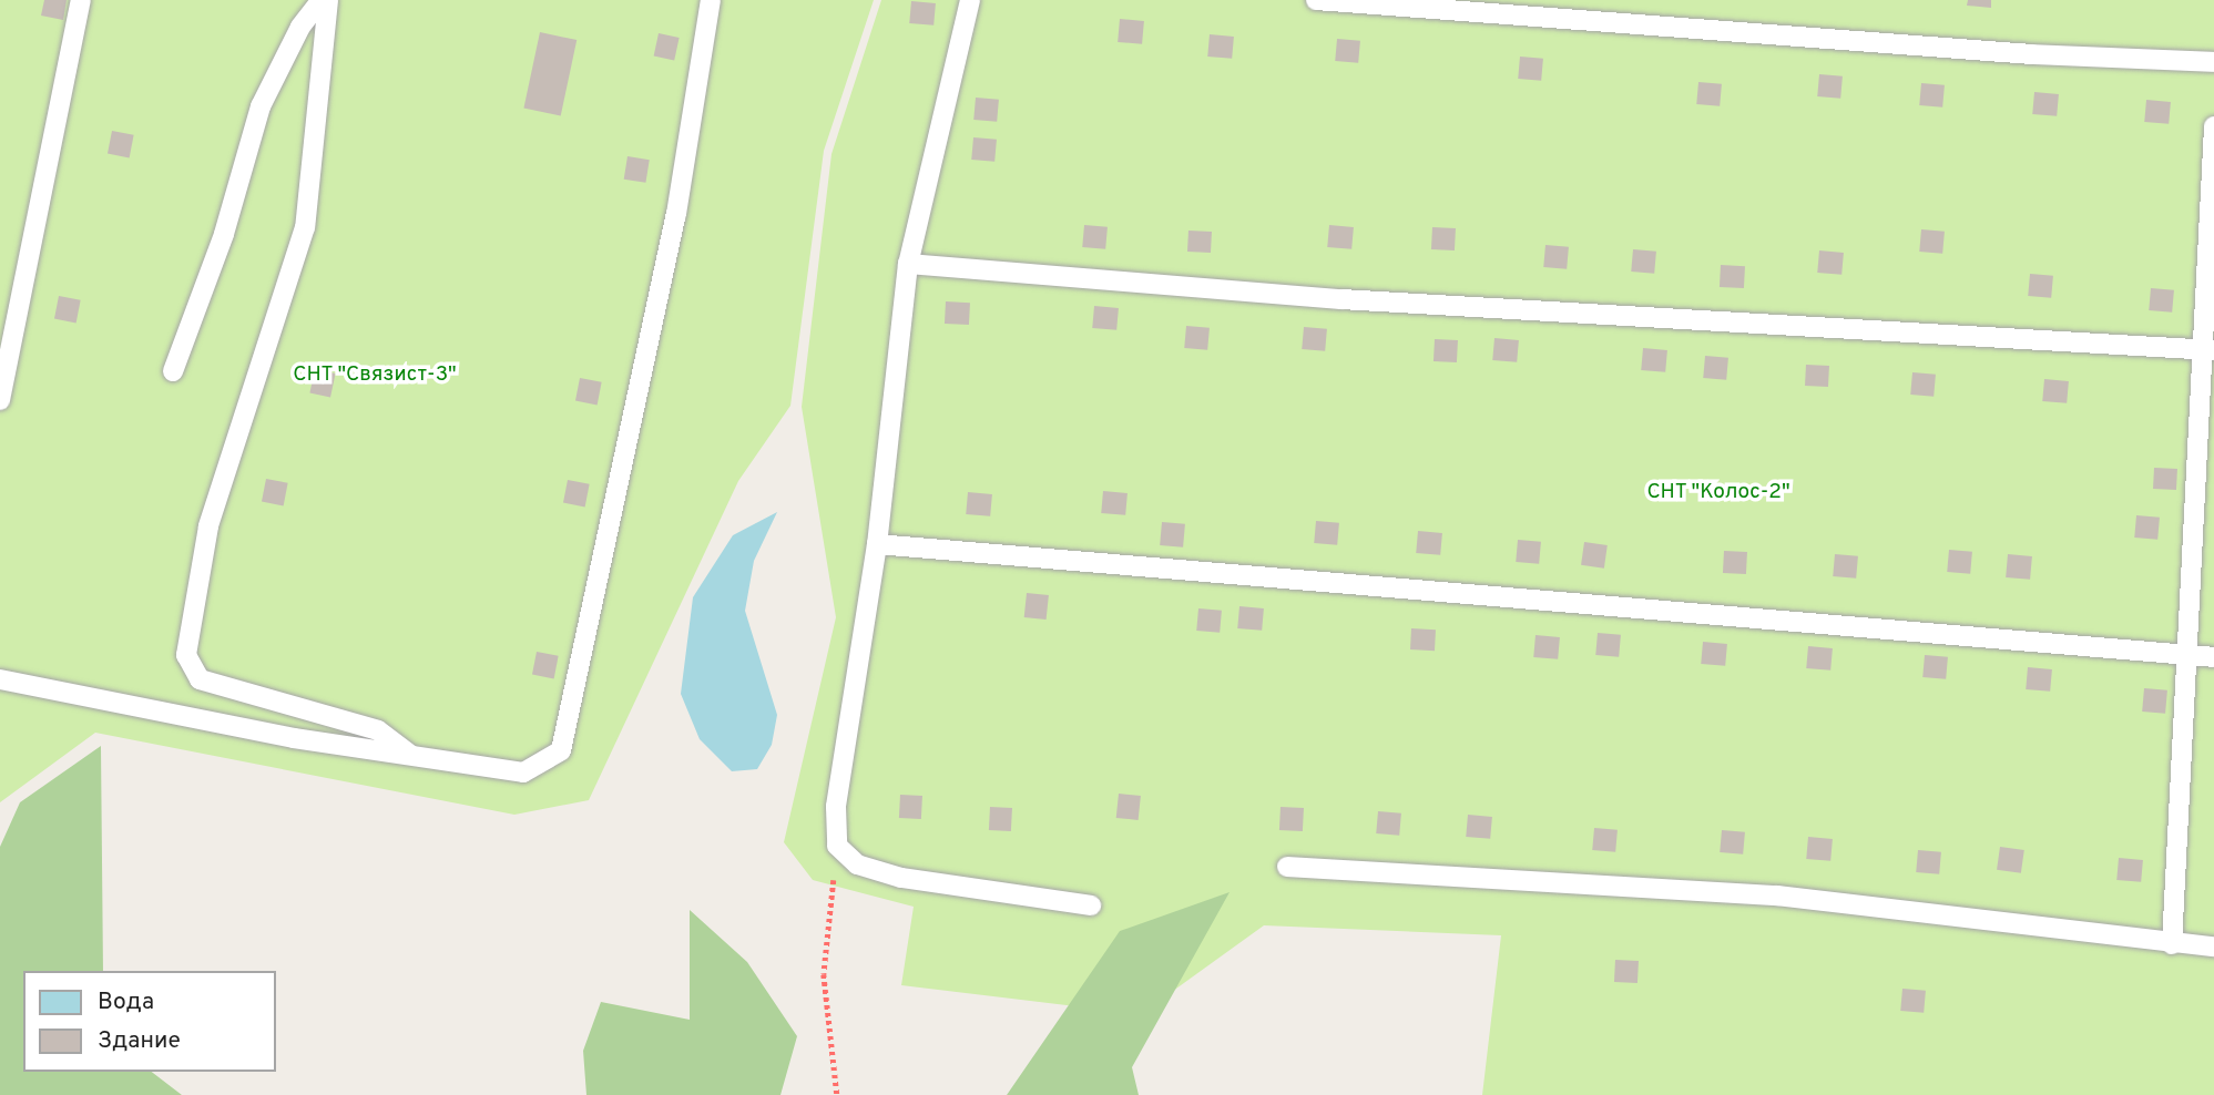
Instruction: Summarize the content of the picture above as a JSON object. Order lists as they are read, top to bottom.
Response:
{
  "parks": ["СНТ \"Связист-3\"", "СНТ \"Колос-2\""],
  "legend": ["Вода", "Здание"]
}
